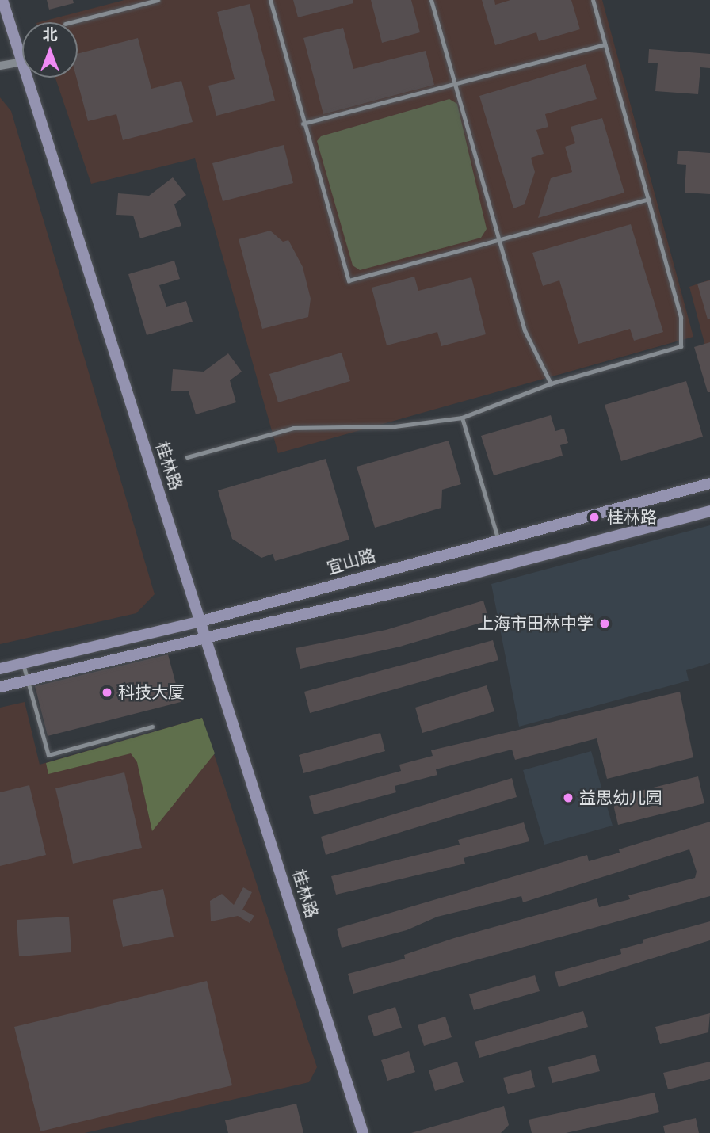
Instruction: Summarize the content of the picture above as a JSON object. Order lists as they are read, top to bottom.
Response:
{
  "streets": {
    "main road": ["桂林路", "宜山路"]
  },
  "crossings": [
    ["桂林路", "宜山路"]
  ],
  "places": [
    "桂林路",
    "上海市田林中学",
    "科技大厦",
    "益思幼儿园"
  ],
  "north": "top"
}
